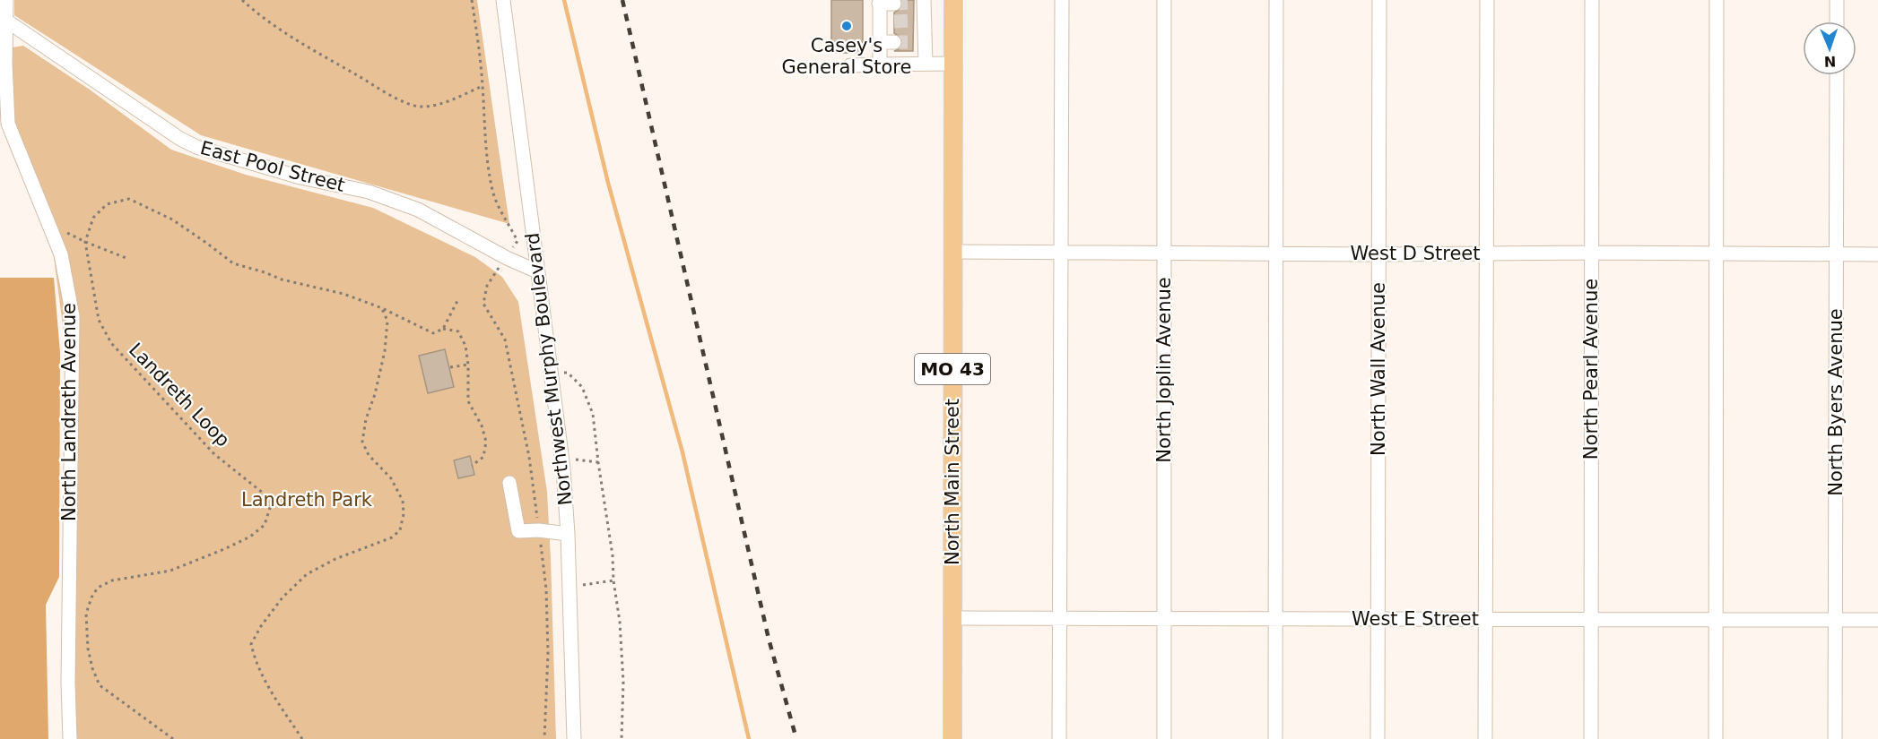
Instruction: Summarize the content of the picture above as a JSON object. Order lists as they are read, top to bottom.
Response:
{
  "streets": {
    "main road": ["MO 43", "North Main Street"],
    "street": [
      "East Pool Street",
      "West D Street",
      "Northwest Murphy Boulevard",
      "North Wall Avenue",
      "North Pearl Avenue",
      "North Joplin Avenue",
      "North Byers Avenue",
      "North Landreth Avenue",
      "West E Street"
    ],
    "path": ["Landreth Loop"]
  },
  "crossings": [
    ["East Pool Street", "Northwest Murphy Boulevard"],
    ["East Pool Street", "North Landreth Avenue"],
    ["West D Street", "North Wall Avenue"],
    ["West D Street", "North Pearl Avenue"],
    ["West D Street", "North Joplin Avenue"],
    ["West D Street", "North Byers Avenue"],
    ["West D Street", "North Main Street"],
    ["North Wall Avenue", "West E Street"],
    ["North Pearl Avenue", "West E Street"],
    ["North Joplin Avenue", "West E Street"],
    ["North Byers Avenue", "West E Street"],
    ["North Main Street", "West E Street"]
  ],
  "parks": ["Landreth Park"],
  "places": ["Casey's General Store"],
  "north": "bottom"
}
